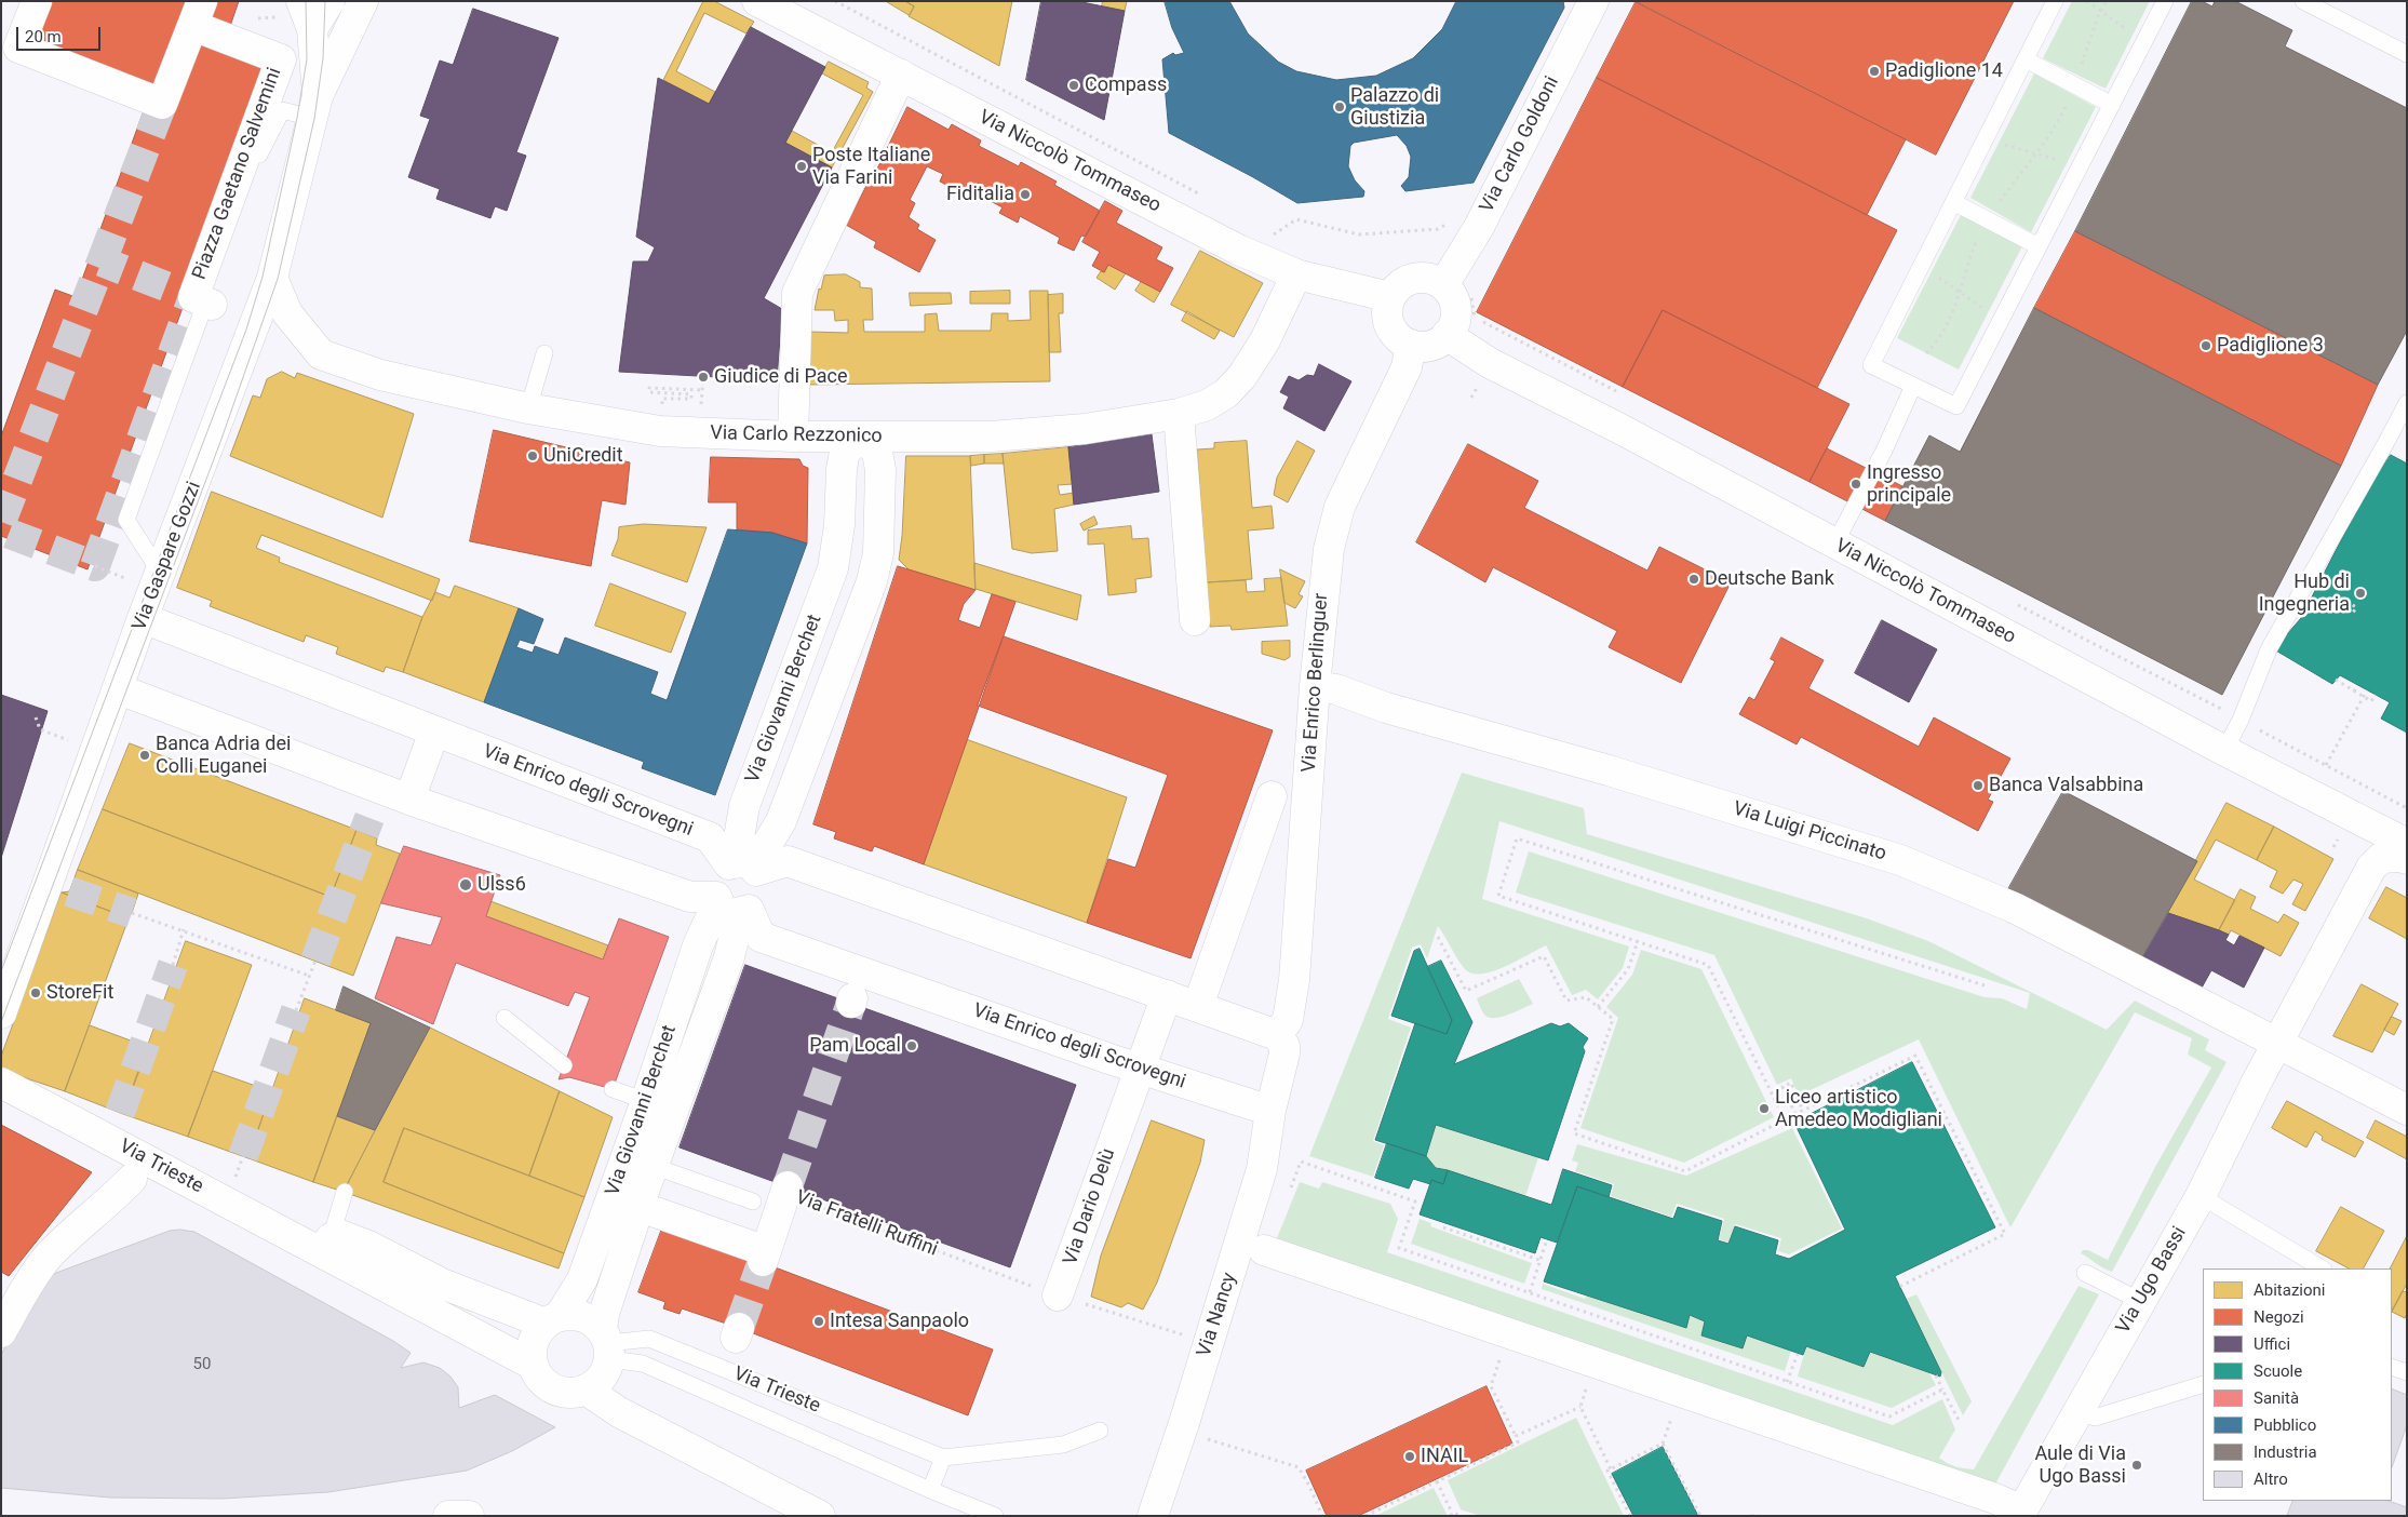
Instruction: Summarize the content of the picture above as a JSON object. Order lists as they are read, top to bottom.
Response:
{
  "streets": {
    "street": [
      "Via Carlo Goldoni",
      "Via Niccolò Tommaseo",
      "Piazza Gaetano Salvemini",
      "Via Carlo Rezzonico",
      "Via Gaspare Gozzi",
      "Via Enrico Berlinguer",
      "Via Giovanni Berchet",
      "Via Enrico degli Scrovegni",
      "Via Luigi Piccinato",
      "Via Trieste",
      "Via Dario Delù",
      "Via Ugo Bassi",
      "Via Nancy"
    ],
    "path": ["Via Fratelli Ruffini"]
  },
  "crossings": [
    ["Via Carlo Goldoni", "Via Niccolò Tommaseo"],
    ["Via Carlo Goldoni", "Via Enrico Berlinguer"],
    ["Via Niccolò Tommaseo", "Via Carlo Rezzonico"],
    ["Via Niccolò Tommaseo", "Via Enrico Berlinguer"],
    ["Via Niccolò Tommaseo", "Via Ugo Bassi"],
    ["Via Carlo Rezzonico", "Via Gaspare Gozzi"],
    ["Via Carlo Rezzonico", "Via Giovanni Berchet"],
    ["Via Gaspare Gozzi", "Via Enrico degli Scrovegni"],
    ["Via Enrico Berlinguer", "Via Luigi Piccinato"],
    ["Via Giovanni Berchet", "Via Enrico degli Scrovegni"],
    ["Via Giovanni Berchet", "Via Trieste"],
    ["Via Enrico degli Scrovegni", "Via Dario Delù"],
    ["Via Enrico degli Scrovegni", "Via Nancy"],
    ["Via Luigi Piccinato", "Via Ugo Bassi"],
    ["Via Dario Delù", "Via Fratelli Ruffini"]
  ],
  "places": [
    "Padiglione 14",
    "Compass",
    "Palazzo di Giustizia",
    "Poste Italiane Via Farini",
    "Fiditalia",
    "Padiglione 3",
    "Giudice di Pace",
    "UniCredit",
    "Ingresso principale",
    "Deutsche Bank",
    "Hub di Ingegneria",
    "Banca Adria dei Colli Euganei",
    "Banca Valsabbina",
    "Ulss6",
    "StoreFit",
    "Pam Local",
    "Liceo artistico Amedeo Modigliani",
    "Intesa Sanpaolo",
    "INAIL",
    "Aule di Via Ugo Bassi"
  ],
  "house_numbers": ["50"],
  "legend": [
    "Abitazioni",
    "Negozi",
    "Uffici",
    "Scuole",
    "Sanità",
    "Pubblico",
    "Industria",
    "Altro"
  ],
  "scale_bar": "20 m"
}
